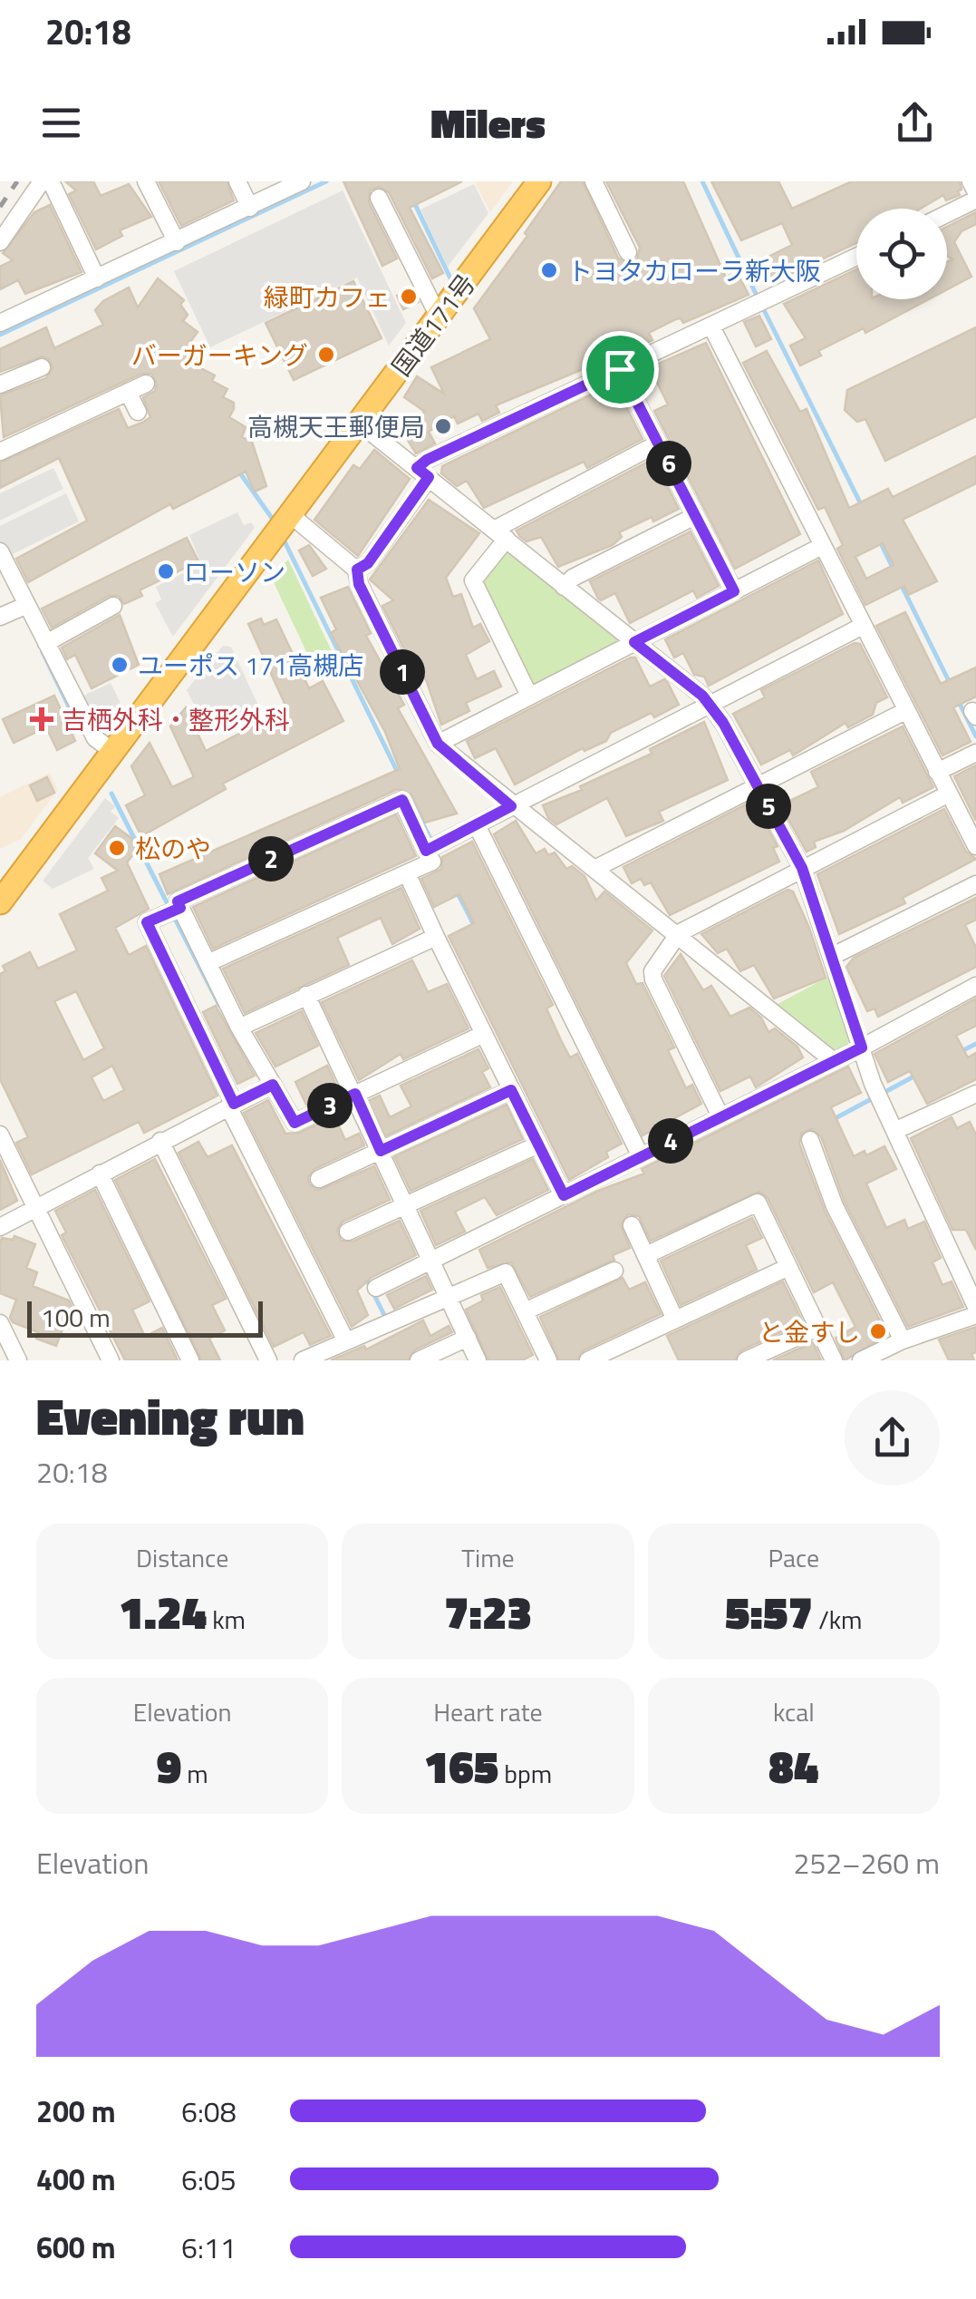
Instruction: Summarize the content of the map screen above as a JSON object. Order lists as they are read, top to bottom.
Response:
{
  "streets": {
    "highway": ["国道171号"]
  },
  "places": {
    "other": [
      "トヨタカローラ新大阪",
      "緑町カフェ",
      "バーガーキング",
      "高槻天王郵便局",
      "ローソン",
      "ユーポス 171高槻店",
      "松のや",
      "と金すし"
    ],
    "health": ["吉栖外科・整形外科"]
  },
  "scale_bar": "100 m",
  "page": {
    "status": "20:18",
    "header": "Milers",
    "pins": [
      "6",
      "1",
      "5",
      "2",
      "3",
      "4"
    ],
    "scale": "100 m",
    "heading": ["Evening run", "20:18"],
    "stats": [
      ["Distance", "1.24 km"],
      ["Time", "7:23"],
      ["Pace", "5:57 /km"],
      ["Elevation", "9 m"],
      ["Heart rate", "165 bpm"],
      ["kcal", "84"]
    ],
    "chart": ["Elevation", "252–260 m"],
    "list": [
      {
        "name": "200 m",
        "note": "6:08"
      },
      {
        "name": "400 m",
        "note": "6:05"
      },
      {
        "name": "600 m",
        "note": "6:11"
      }
    ]
  }
}
